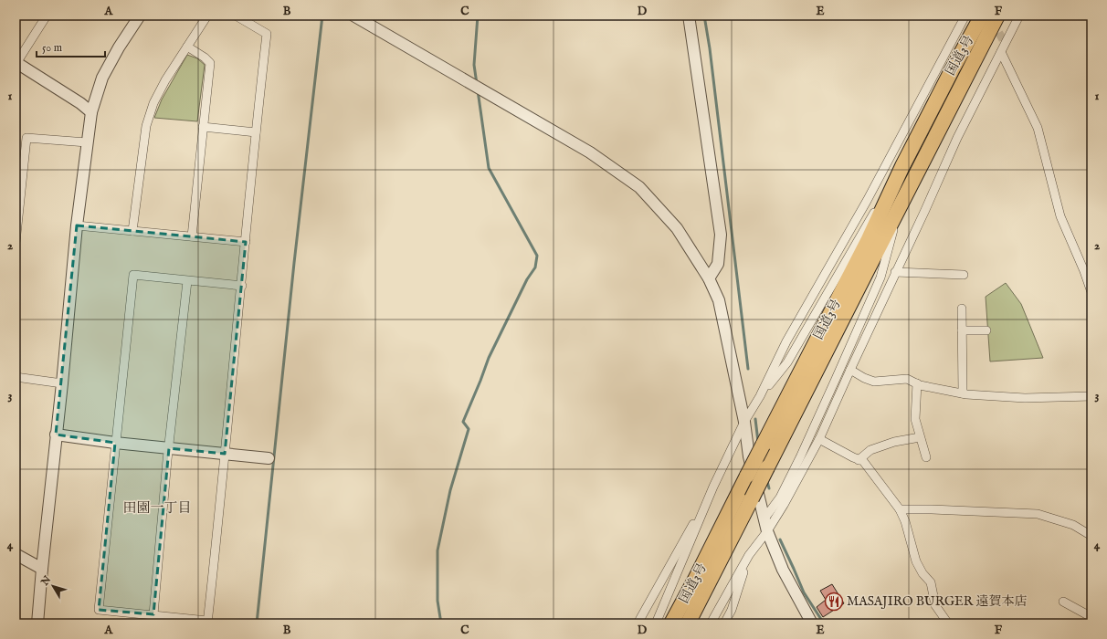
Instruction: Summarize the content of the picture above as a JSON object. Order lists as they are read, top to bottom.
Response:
{
  "streets": {
    "highway": ["国道3号"]
  },
  "districts": ["田園一丁目"],
  "places": {
    "restaurant": ["MASAJIRO BURGER 遠賀本店"]
  },
  "scale_bar": "50 m",
  "north": "top left",
  "grid": {
    "columns": [
      "A",
      "B",
      "C",
      "D",
      "E",
      "F"
    ],
    "rows": [
      "1",
      "2",
      "3",
      "4"
    ]
  }
}
